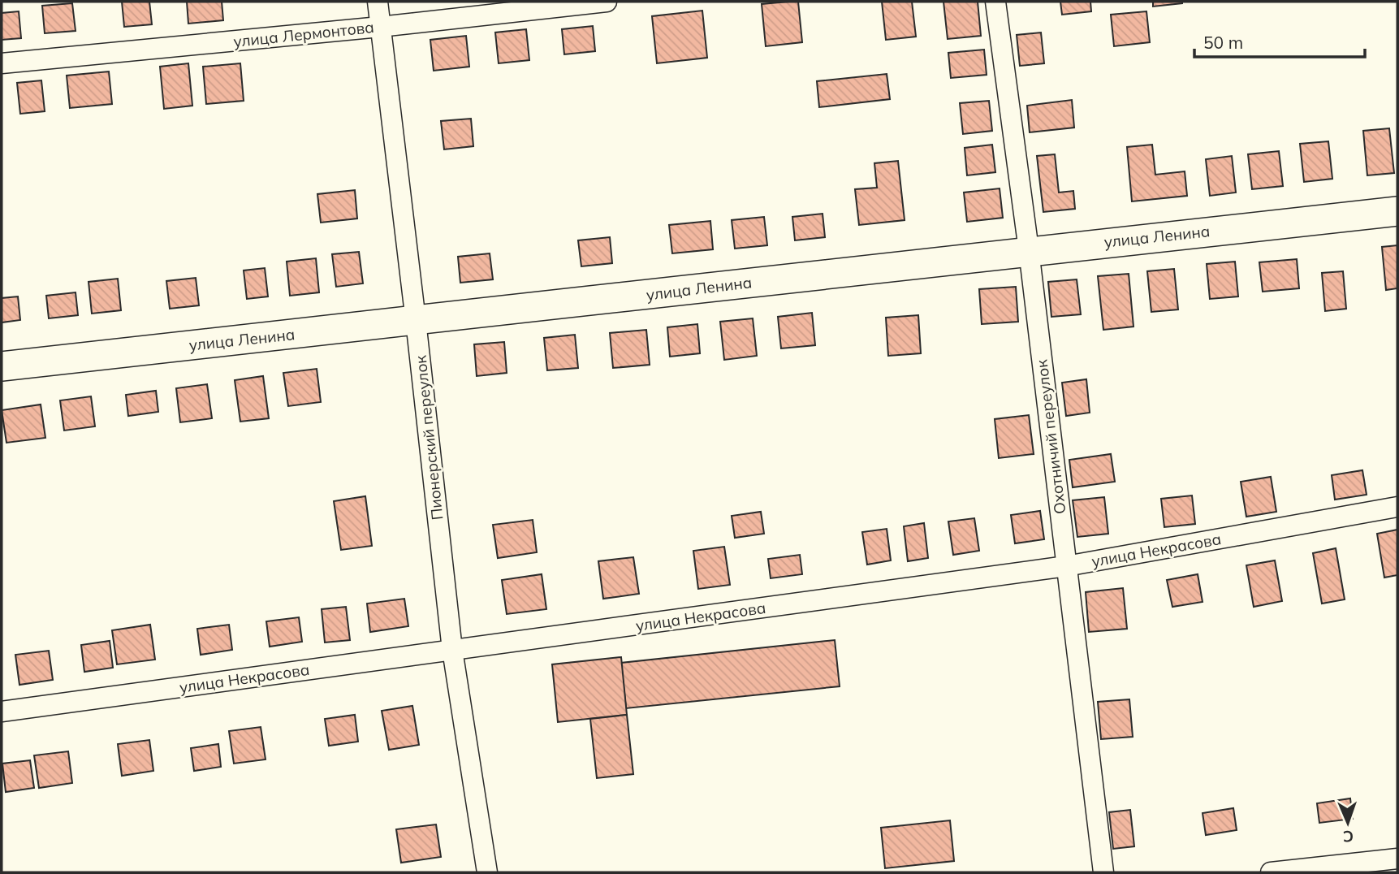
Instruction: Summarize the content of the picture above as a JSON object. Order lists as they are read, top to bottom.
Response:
{
  "streets": {
    "main road": ["улица Ленина"],
    "street": [
      "улица Лермонтова",
      "Охотничий переулок",
      "Пионерский переулок",
      "улица Некрасова"
    ]
  },
  "crossings": [
    ["улица Лермонтова", "Пионерский переулок"],
    ["улица Ленина", "Охотничий переулок"],
    ["улица Ленина", "Пионерский переулок"],
    ["Охотничий переулок", "улица Некрасова"],
    ["Пионерский переулок", "улица Некрасова"]
  ],
  "scale_bar": "50 m",
  "north": "bottom"
}
